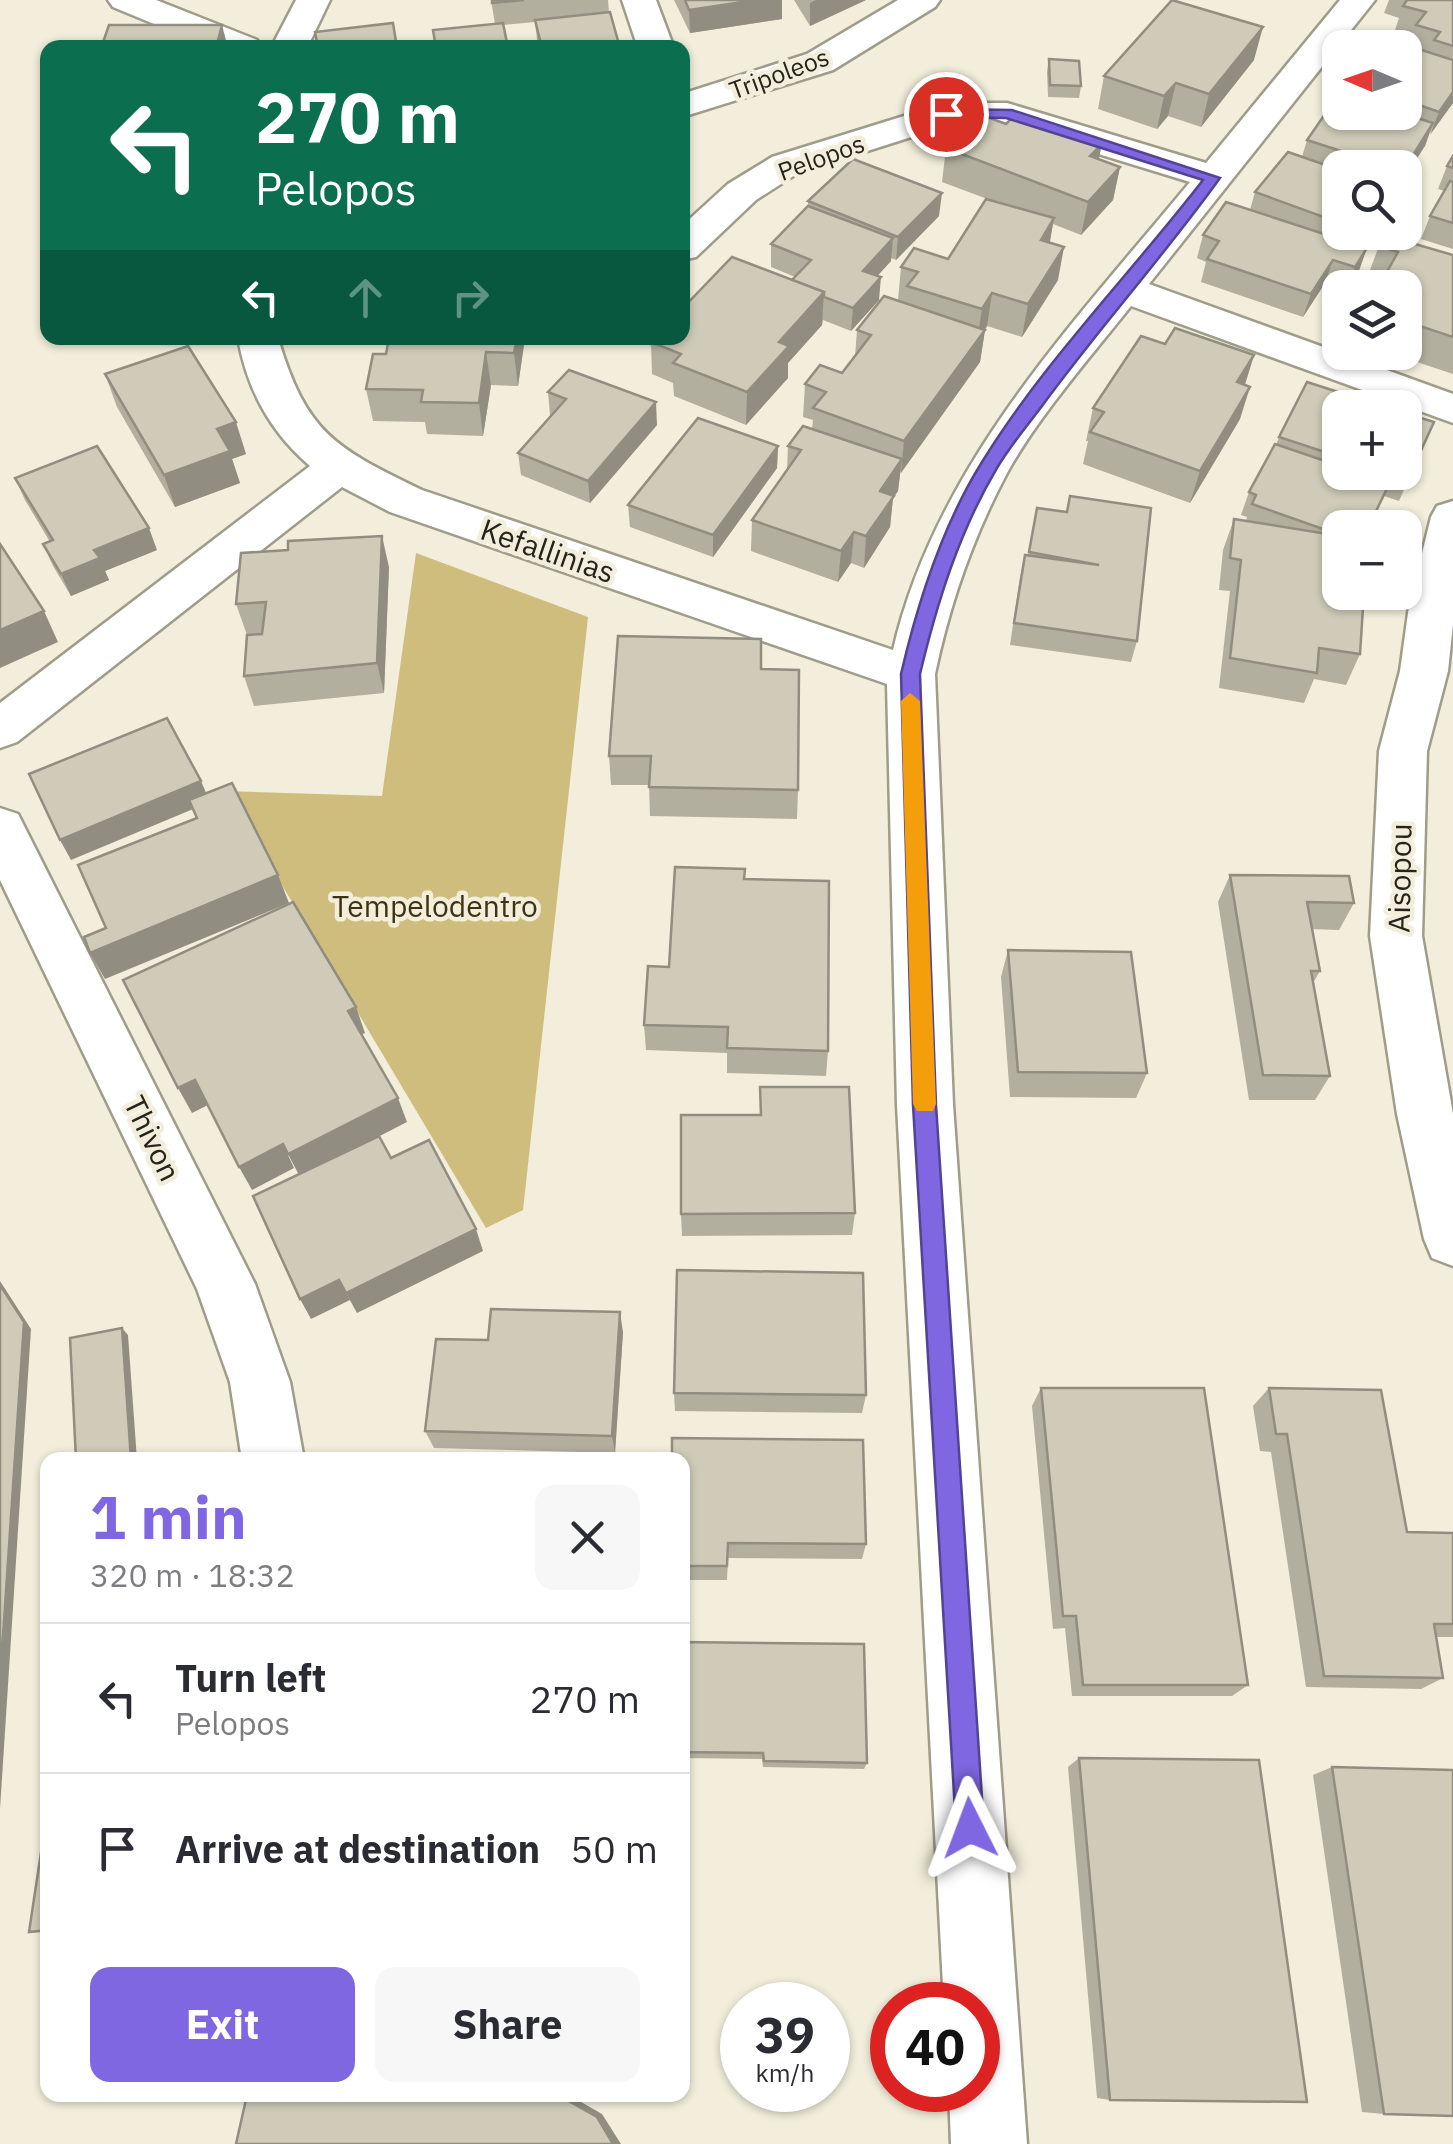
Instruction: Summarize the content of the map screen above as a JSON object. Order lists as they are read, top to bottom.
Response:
{
  "streets": {
    "street": [
      "Tripoleos",
      "Pelopos",
      "Kefallinias",
      "Aisopou",
      "Thivon"
    ]
  },
  "parks": ["Tempelodentro"],
  "north": "left",
  "page": {
    "map_buttons": ["+", "−"],
    "turn": ["270 m", "Pelopos"],
    "heading": ["1 min", "320 m · 18:32"],
    "list": [
      {
        "name": "Turn left",
        "note": "Pelopos",
        "value": "270 m"
      },
      {
        "name": "Arrive at destination",
        "value": "50 m"
      }
    ],
    "buttons": ["Exit", "Share"],
    "speed": "39 km/h",
    "limit": "40"
  }
}
